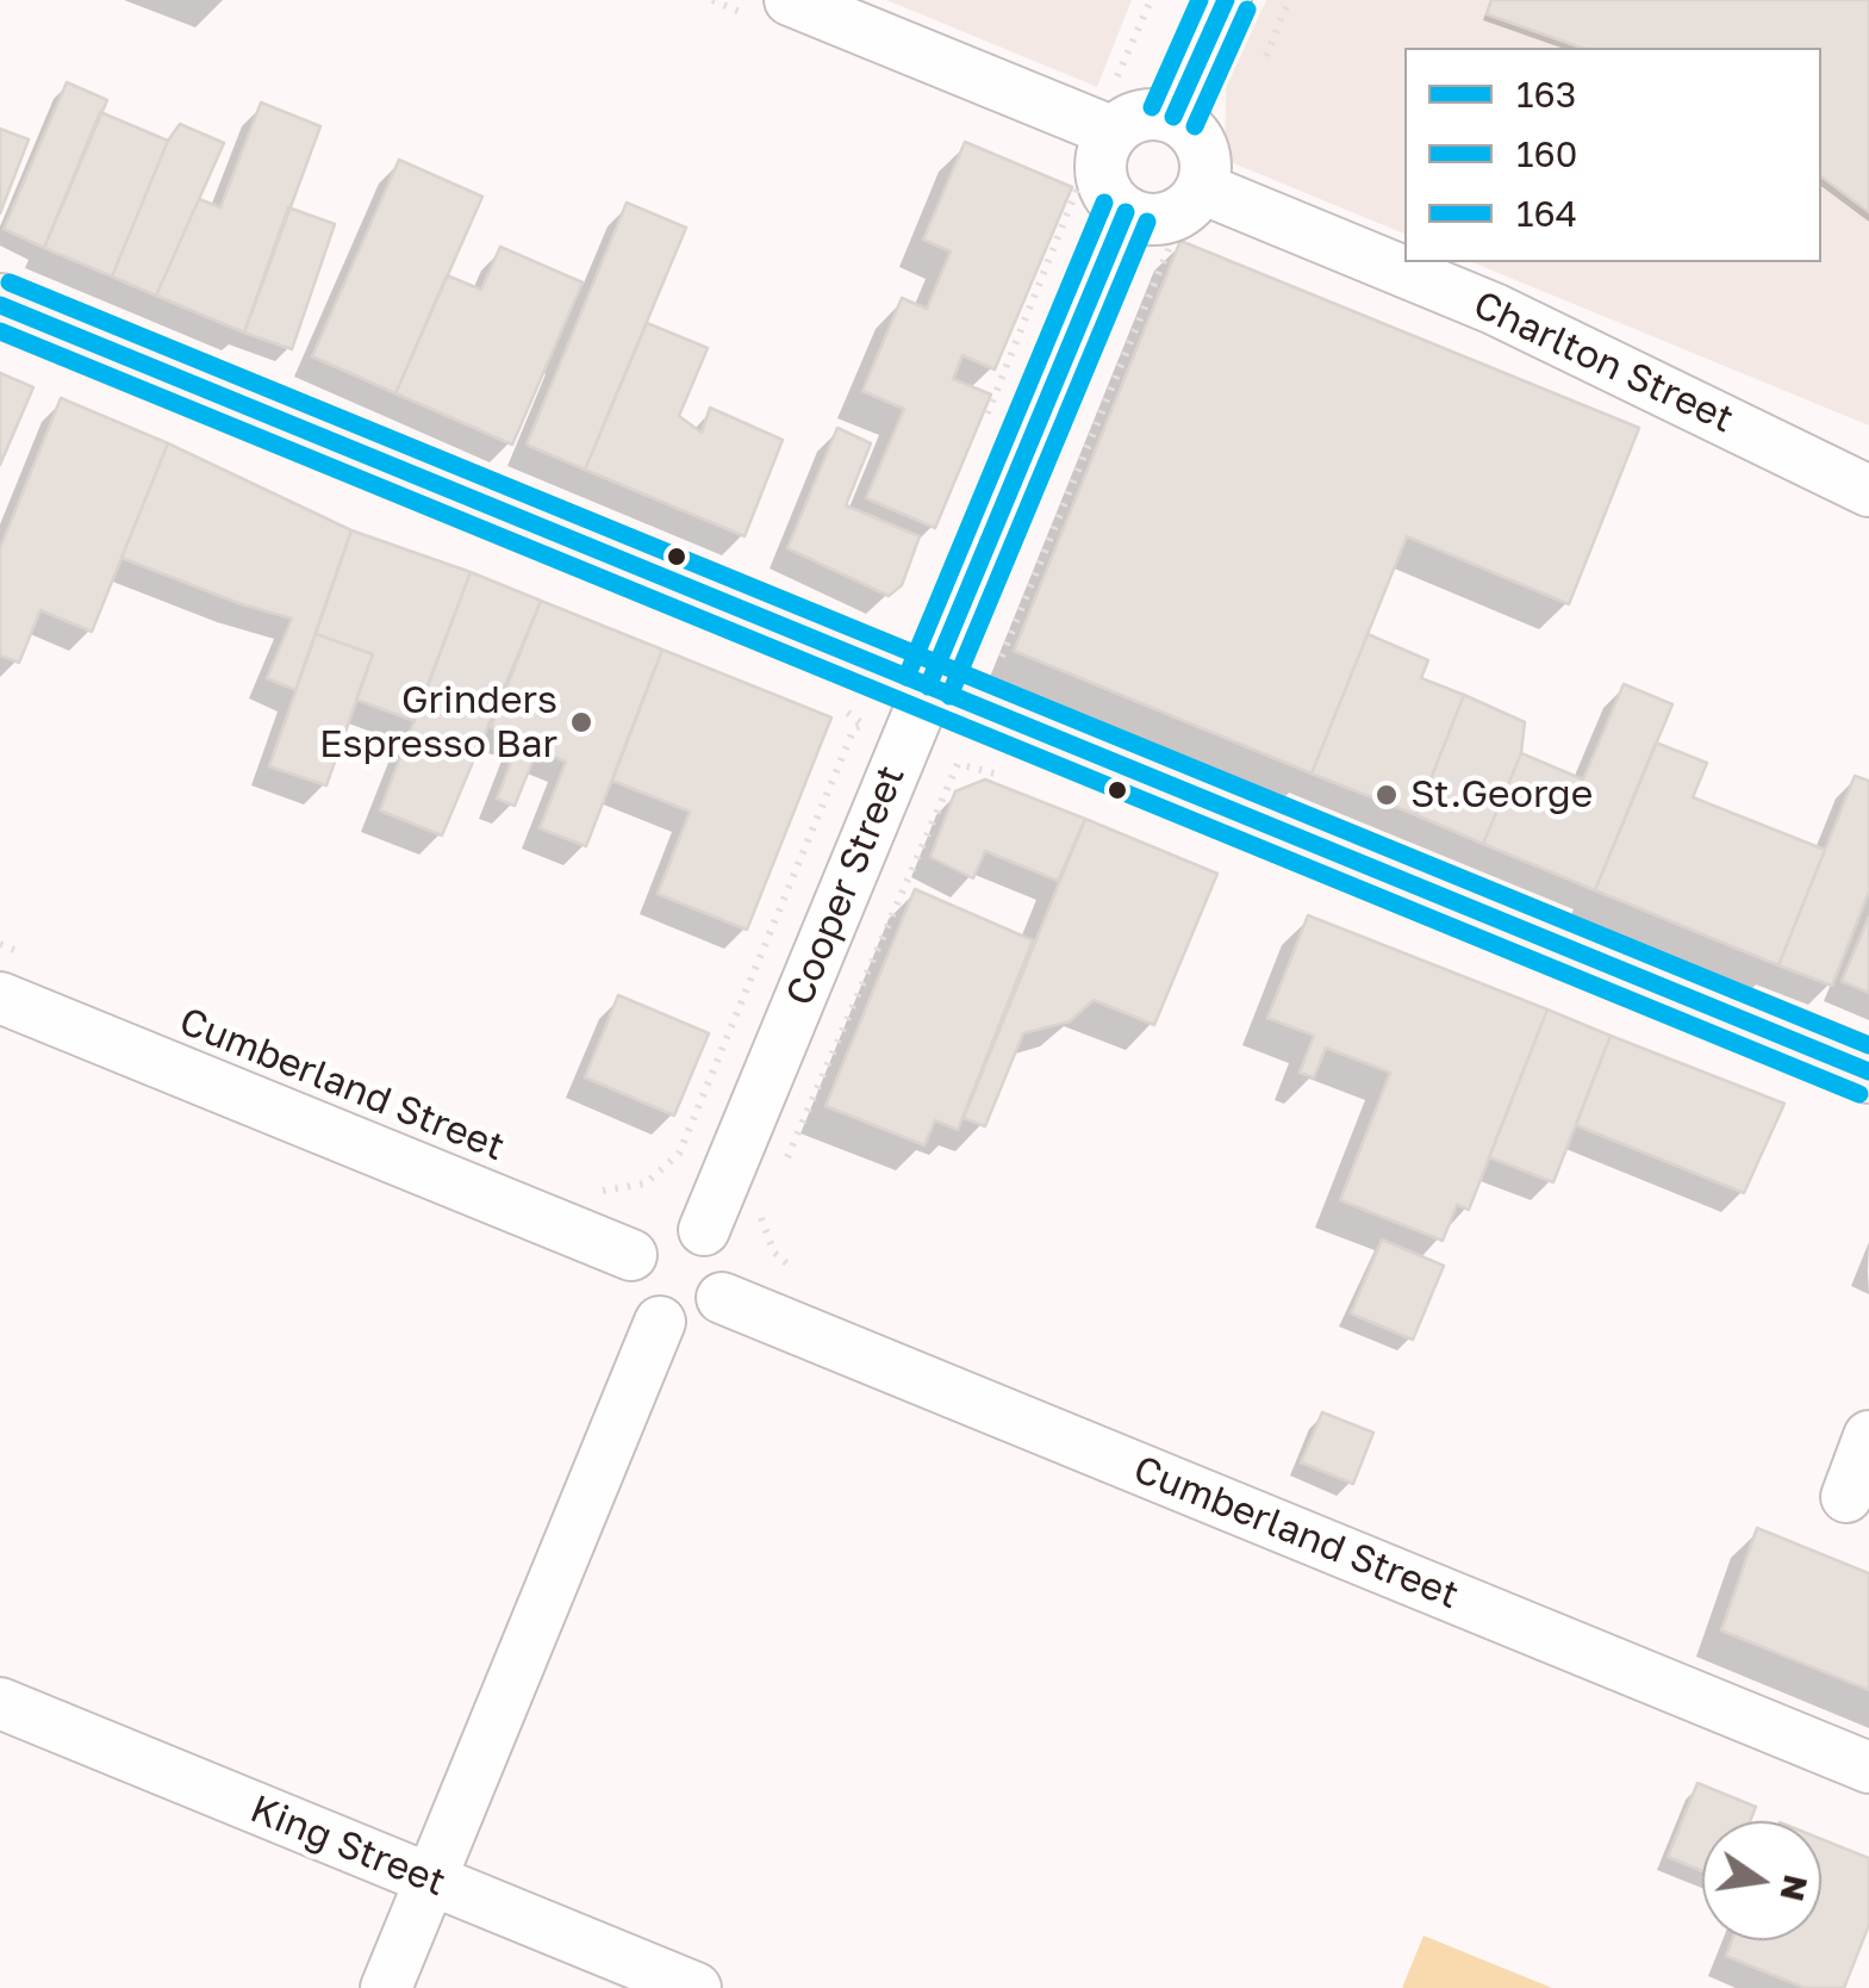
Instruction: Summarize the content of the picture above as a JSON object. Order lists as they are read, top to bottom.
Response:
{
  "streets": {
    "street": [
      "Charlton Street",
      "Cooper Street",
      "Cumberland Street",
      "King Street"
    ]
  },
  "crossings": [
    ["Charlton Street", "Cooper Street"],
    ["Cooper Street", "Cumberland Street"]
  ],
  "places": ["Grinders Espresso Bar", "St.George"],
  "lines": ["transit line 163", "transit line 164", "transit line 160"],
  "legend": ["163", "160", "164"],
  "north": "right"
}
